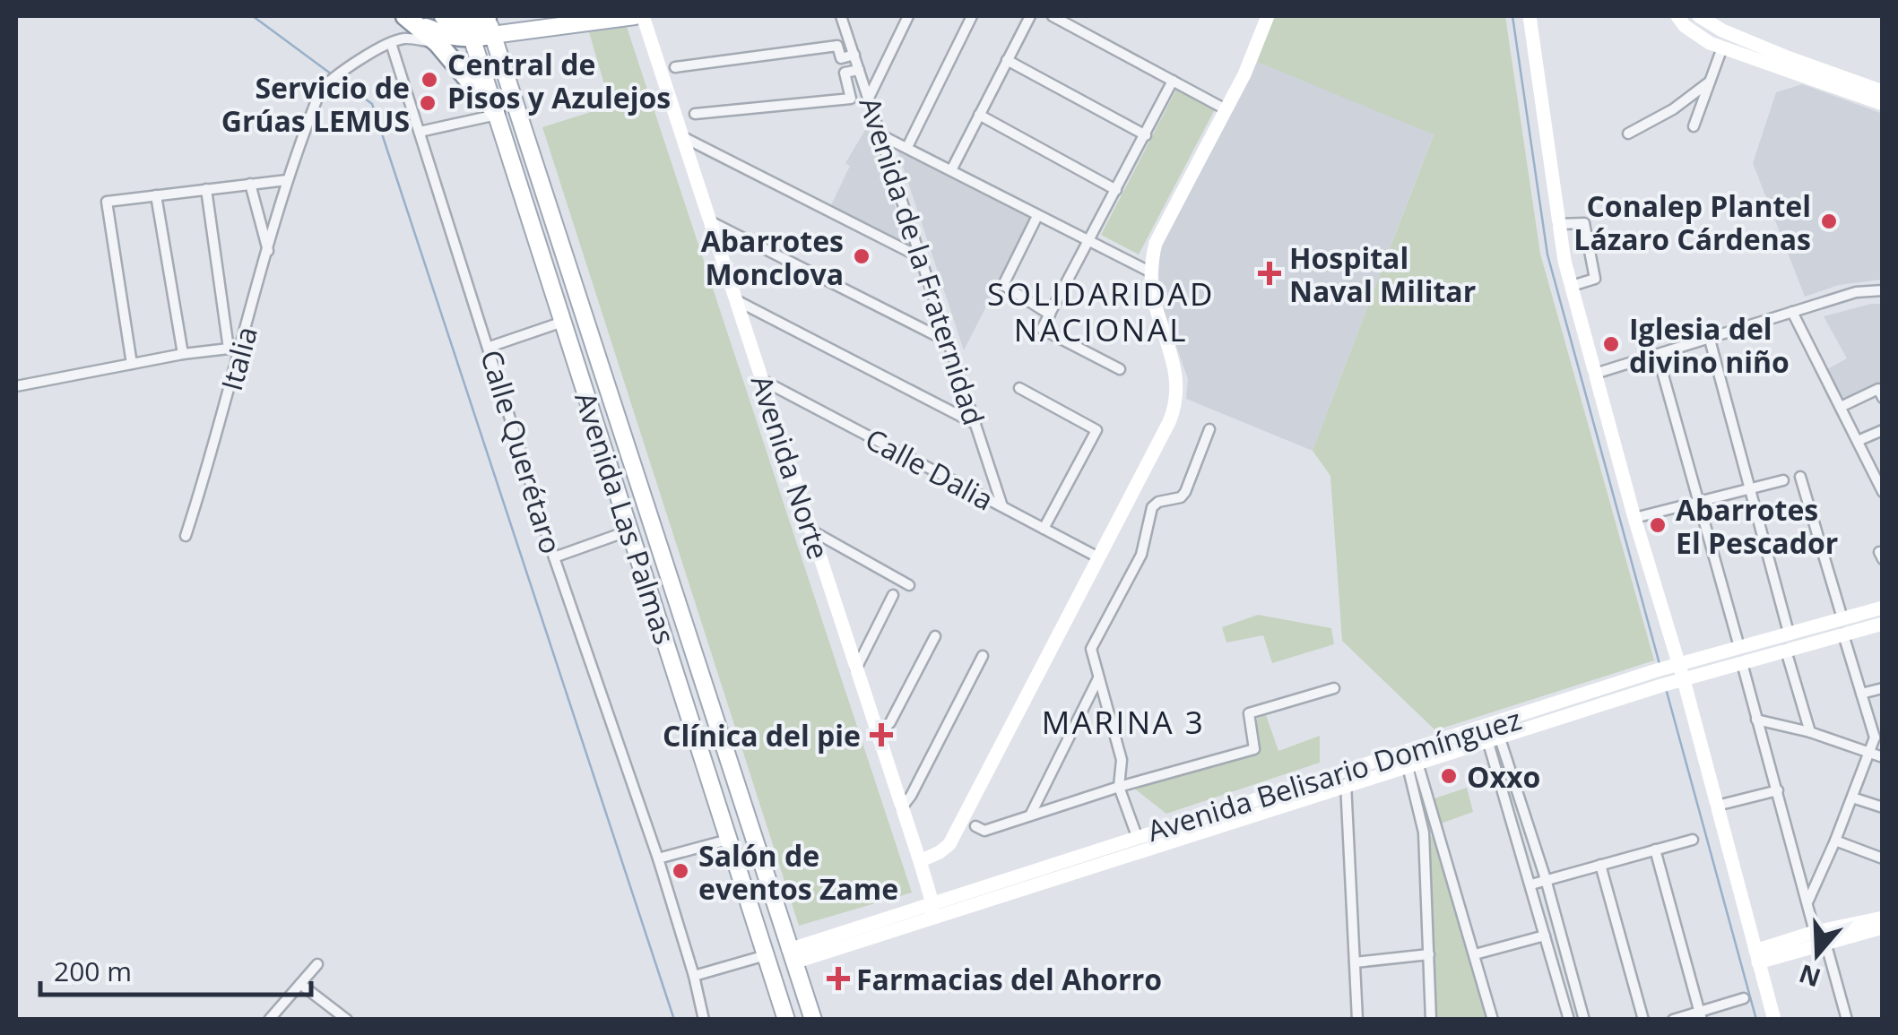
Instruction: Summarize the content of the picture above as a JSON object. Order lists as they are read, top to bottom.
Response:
{
  "streets": {
    "main road": ["Avenida Las Palmas"],
    "street": [
      "Avenida de la Fraternidad",
      "Italia",
      "Calle Querétaro",
      "Avenida Norte",
      "Calle Dalia",
      "Avenida Belisario Domínguez"
    ]
  },
  "crossings": [
    ["Avenida de la Fraternidad", "Calle Dalia"],
    ["Italia", "Calle Querétaro"],
    ["Avenida Norte", "Calle Dalia"],
    ["Avenida Norte", "Avenida Belisario Domínguez"],
    ["Avenida Las Palmas", "Avenida Belisario Domínguez"]
  ],
  "districts": ["SOLIDARIDAD NACIONAL", "MARINA 3"],
  "places": {
    "other": [
      "Central de Pisos y Azulejos",
      "Servicio de Grúas LEMUS",
      "Conalep Plantel Lázaro Cárdenas",
      "Abarrotes Monclova",
      "Iglesia del divino niño",
      "Abarrotes El Pescador",
      "Oxxo",
      "Salón de eventos Zame"
    ],
    "health": ["Hospital Naval Militar", "Clínica del pie", "Farmacias del Ahorro"]
  },
  "scale_bar": "200 m",
  "north": "bottom"
}
